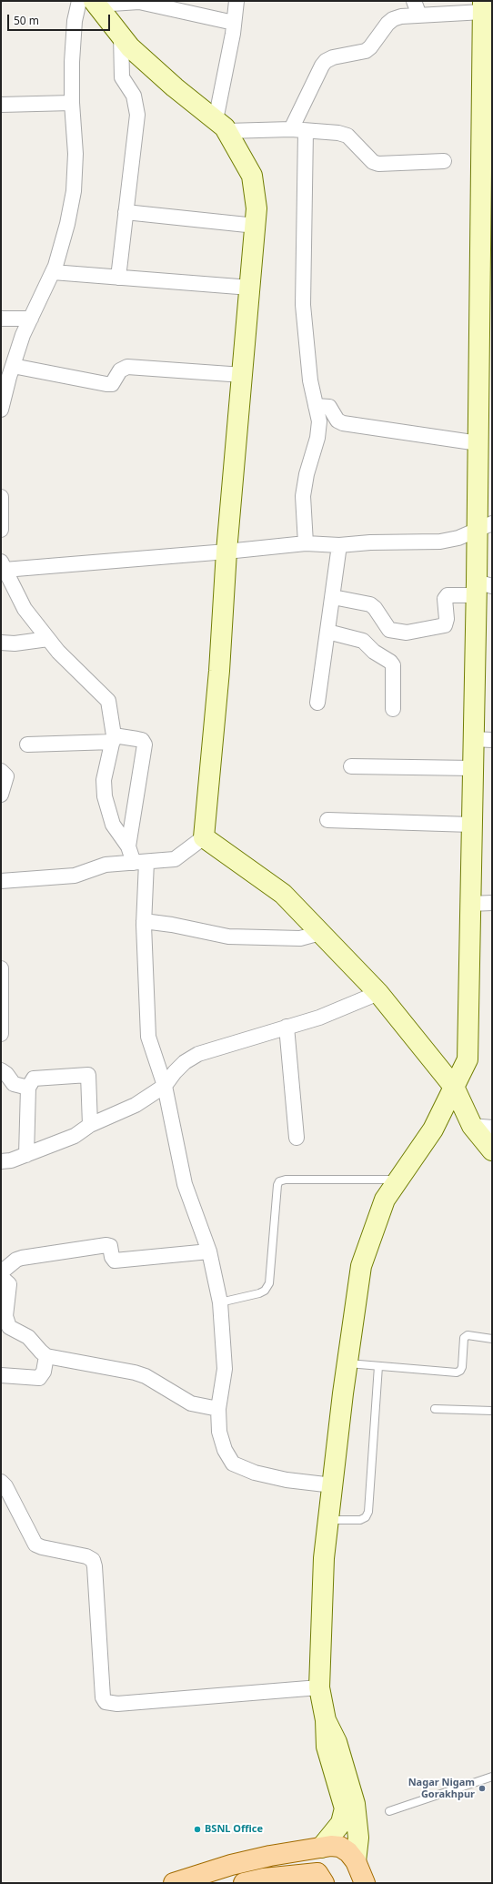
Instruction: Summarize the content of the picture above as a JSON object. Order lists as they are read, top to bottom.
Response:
{
  "places": ["Nagar Nigam Gorakhpur", "BSNL Office"],
  "scale_bar": "50 m"
}
